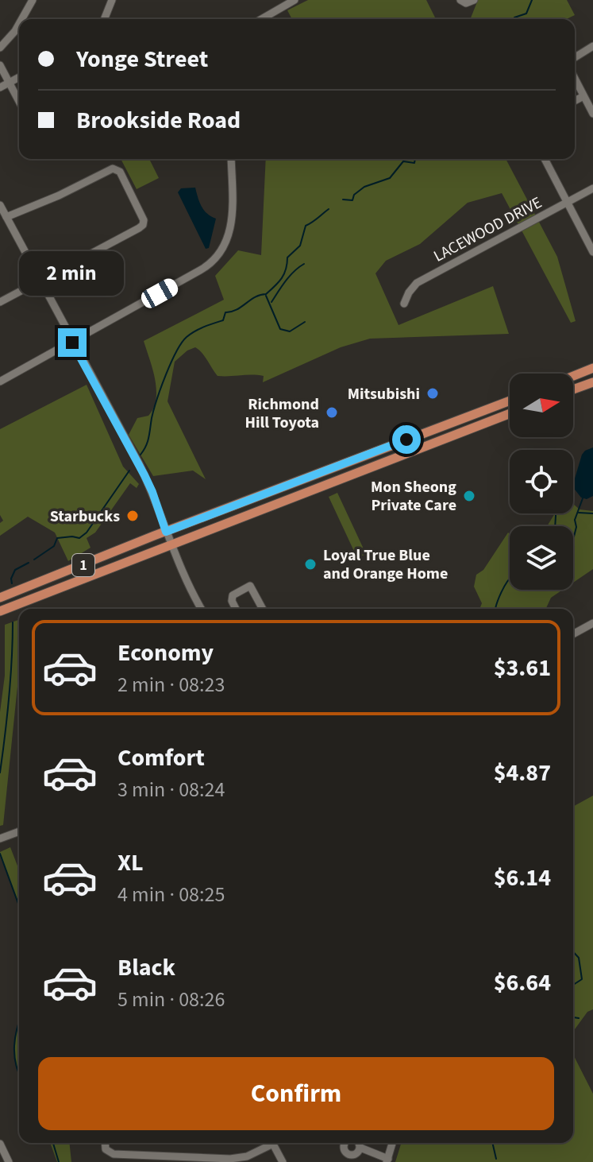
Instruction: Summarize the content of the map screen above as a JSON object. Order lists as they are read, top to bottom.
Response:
{
  "streets": {
    "main road": ["1"],
    "street": ["LACEWOOD DRIVE"]
  },
  "places": [
    "Mitsubishi",
    "Richmond Hill Toyota",
    "Mon Sheong Private Care",
    "Starbucks",
    "Loyal True Blue and Orange Home"
  ],
  "north": "right",
  "page": {
    "banner": ["Yonge Street", "Brookside Road"],
    "bubble": "2 min",
    "list": [
      {
        "name": "Economy",
        "note": "2 min · 08:23",
        "value": "$3.61"
      },
      {
        "name": "Comfort",
        "note": "3 min · 08:24",
        "value": "$4.87"
      },
      {
        "name": "XL",
        "note": "4 min · 08:25",
        "value": "$6.14"
      },
      {
        "name": "Black",
        "note": "5 min · 08:26",
        "value": "$6.64"
      }
    ],
    "buttons": "Confirm"
  }
}
